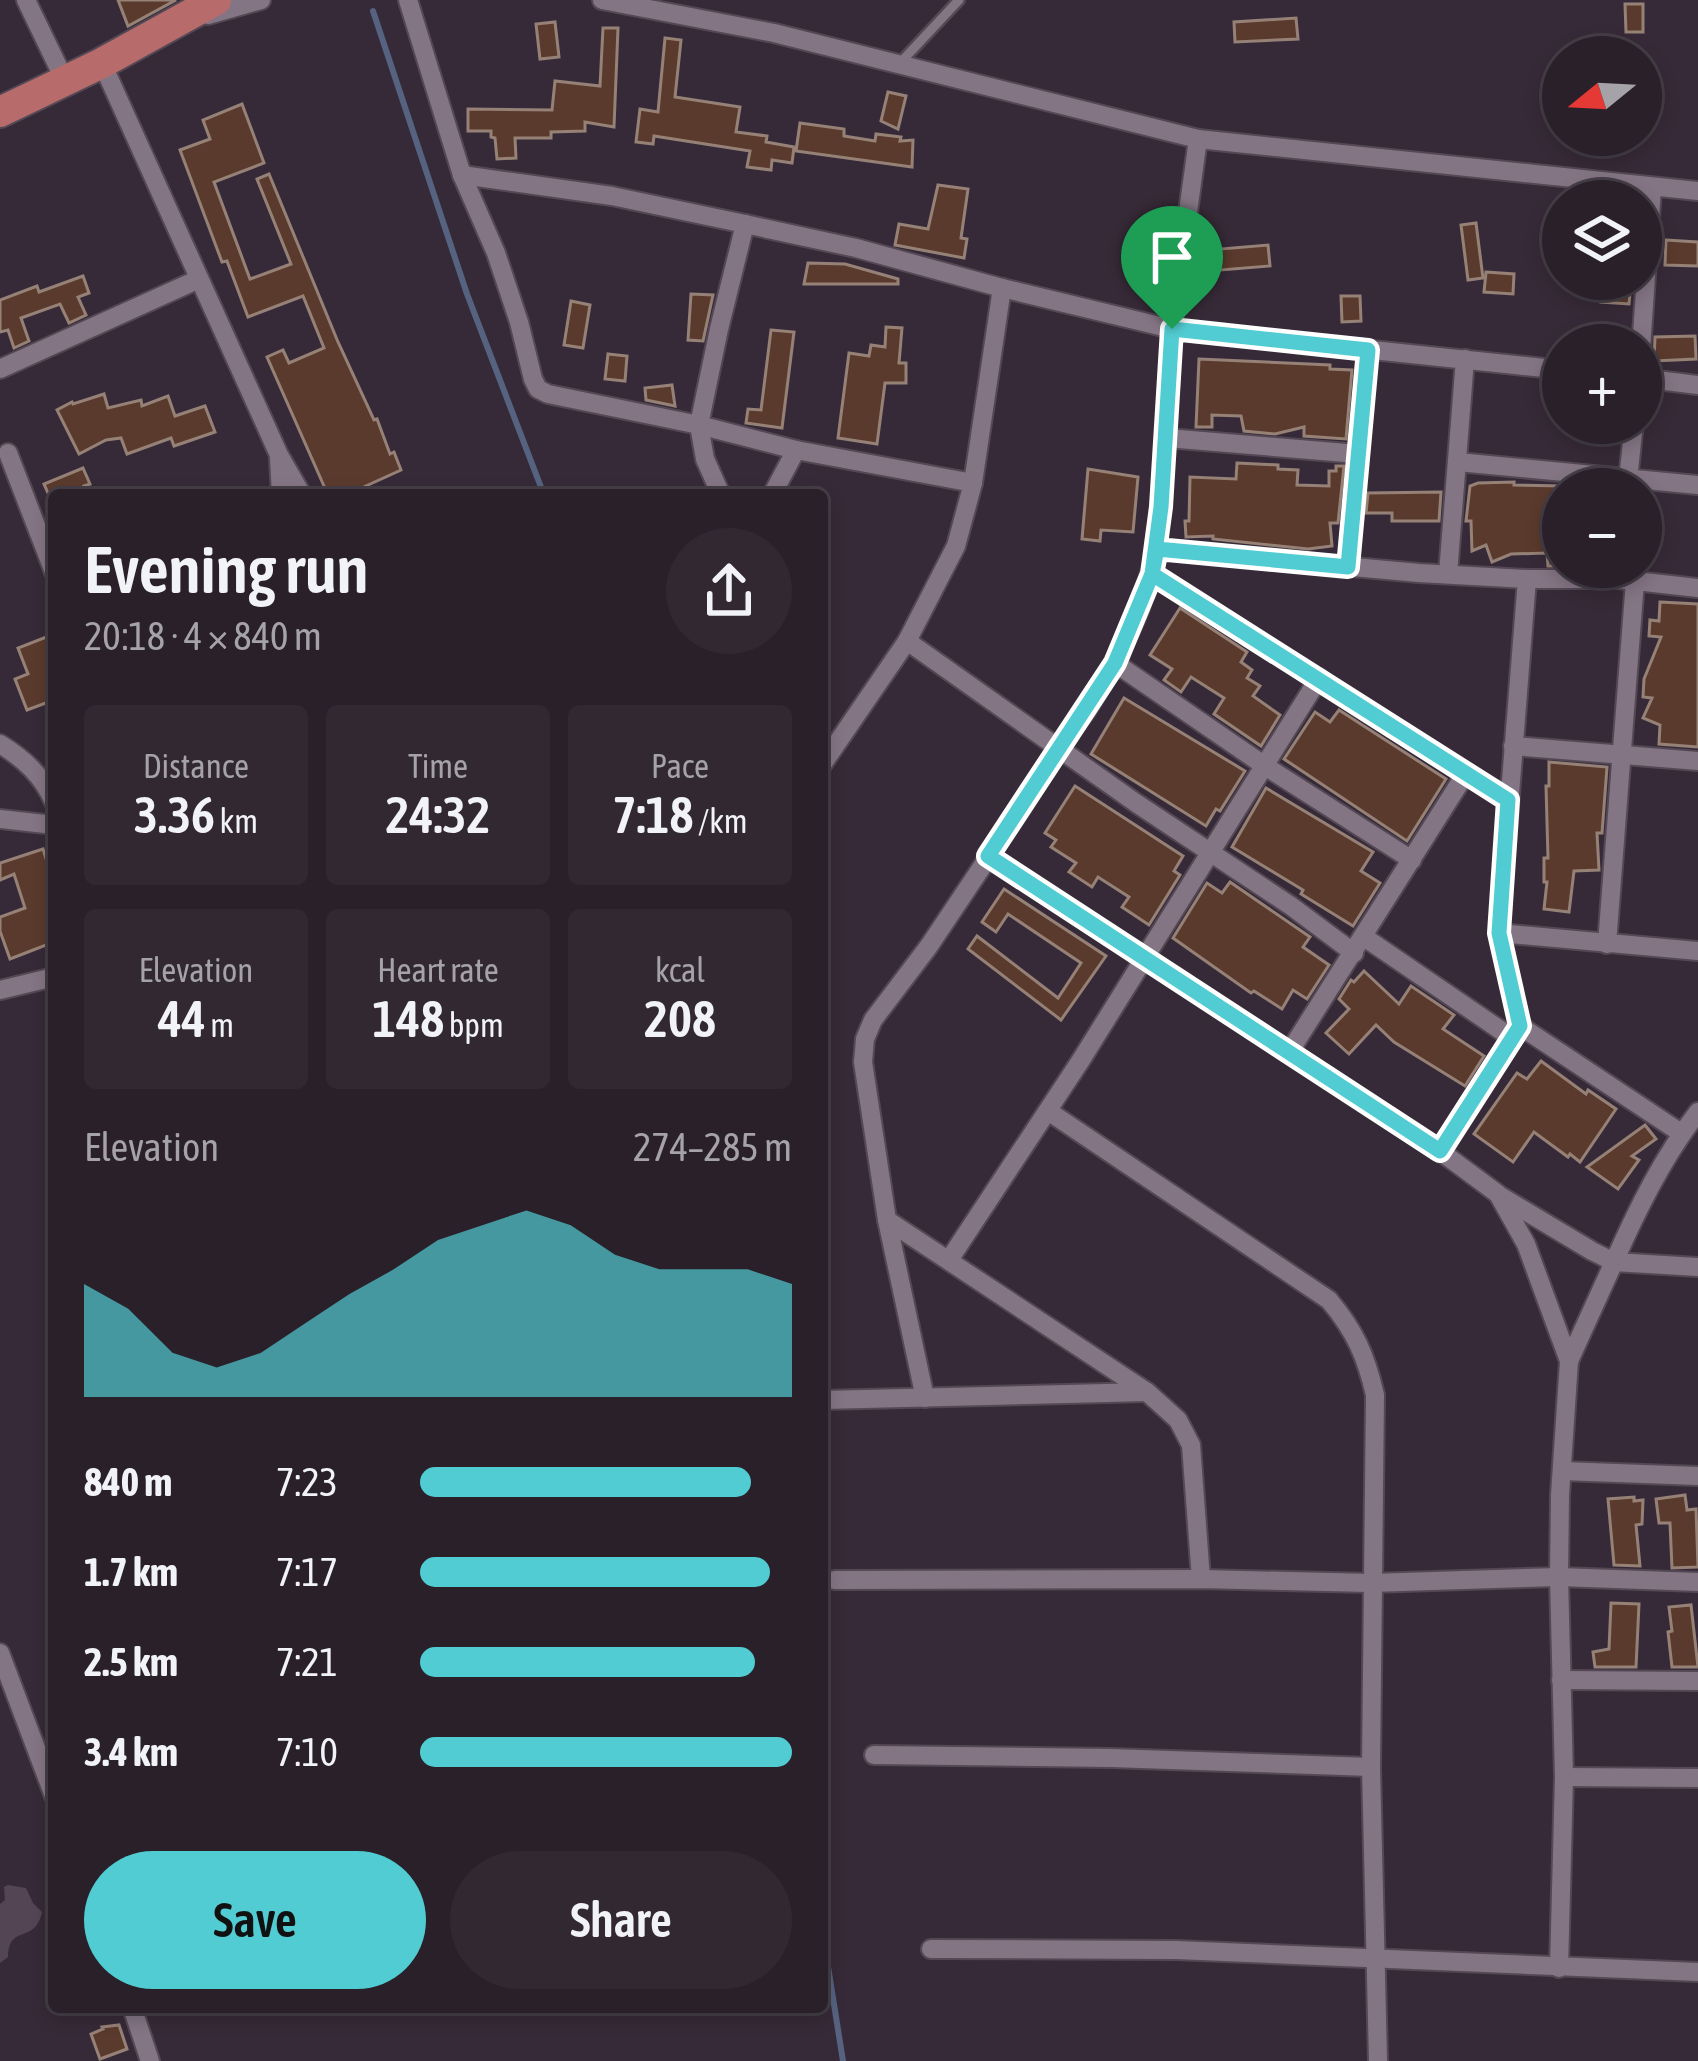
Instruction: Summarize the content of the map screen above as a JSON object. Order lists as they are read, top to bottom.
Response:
{
  "north": "left",
  "page": {
    "map_buttons": ["+", "−"],
    "heading": ["Evening run", "20:18 · 4 × 840 m"],
    "stats": [
      ["Distance", "3.36 km"],
      ["Time", "24:32"],
      ["Pace", "7:18 /km"],
      ["Elevation", "44 m"],
      ["Heart rate", "148 bpm"],
      ["kcal", "208"]
    ],
    "chart": ["Elevation", "274–285 m"],
    "list": [
      {
        "name": "840 m",
        "note": "7:23"
      },
      {
        "name": "1.7 km",
        "note": "7:17"
      },
      {
        "name": "2.5 km",
        "note": "7:21"
      },
      {
        "name": "3.4 km",
        "note": "7:10"
      }
    ],
    "buttons": ["Save", "Share"]
  }
}
